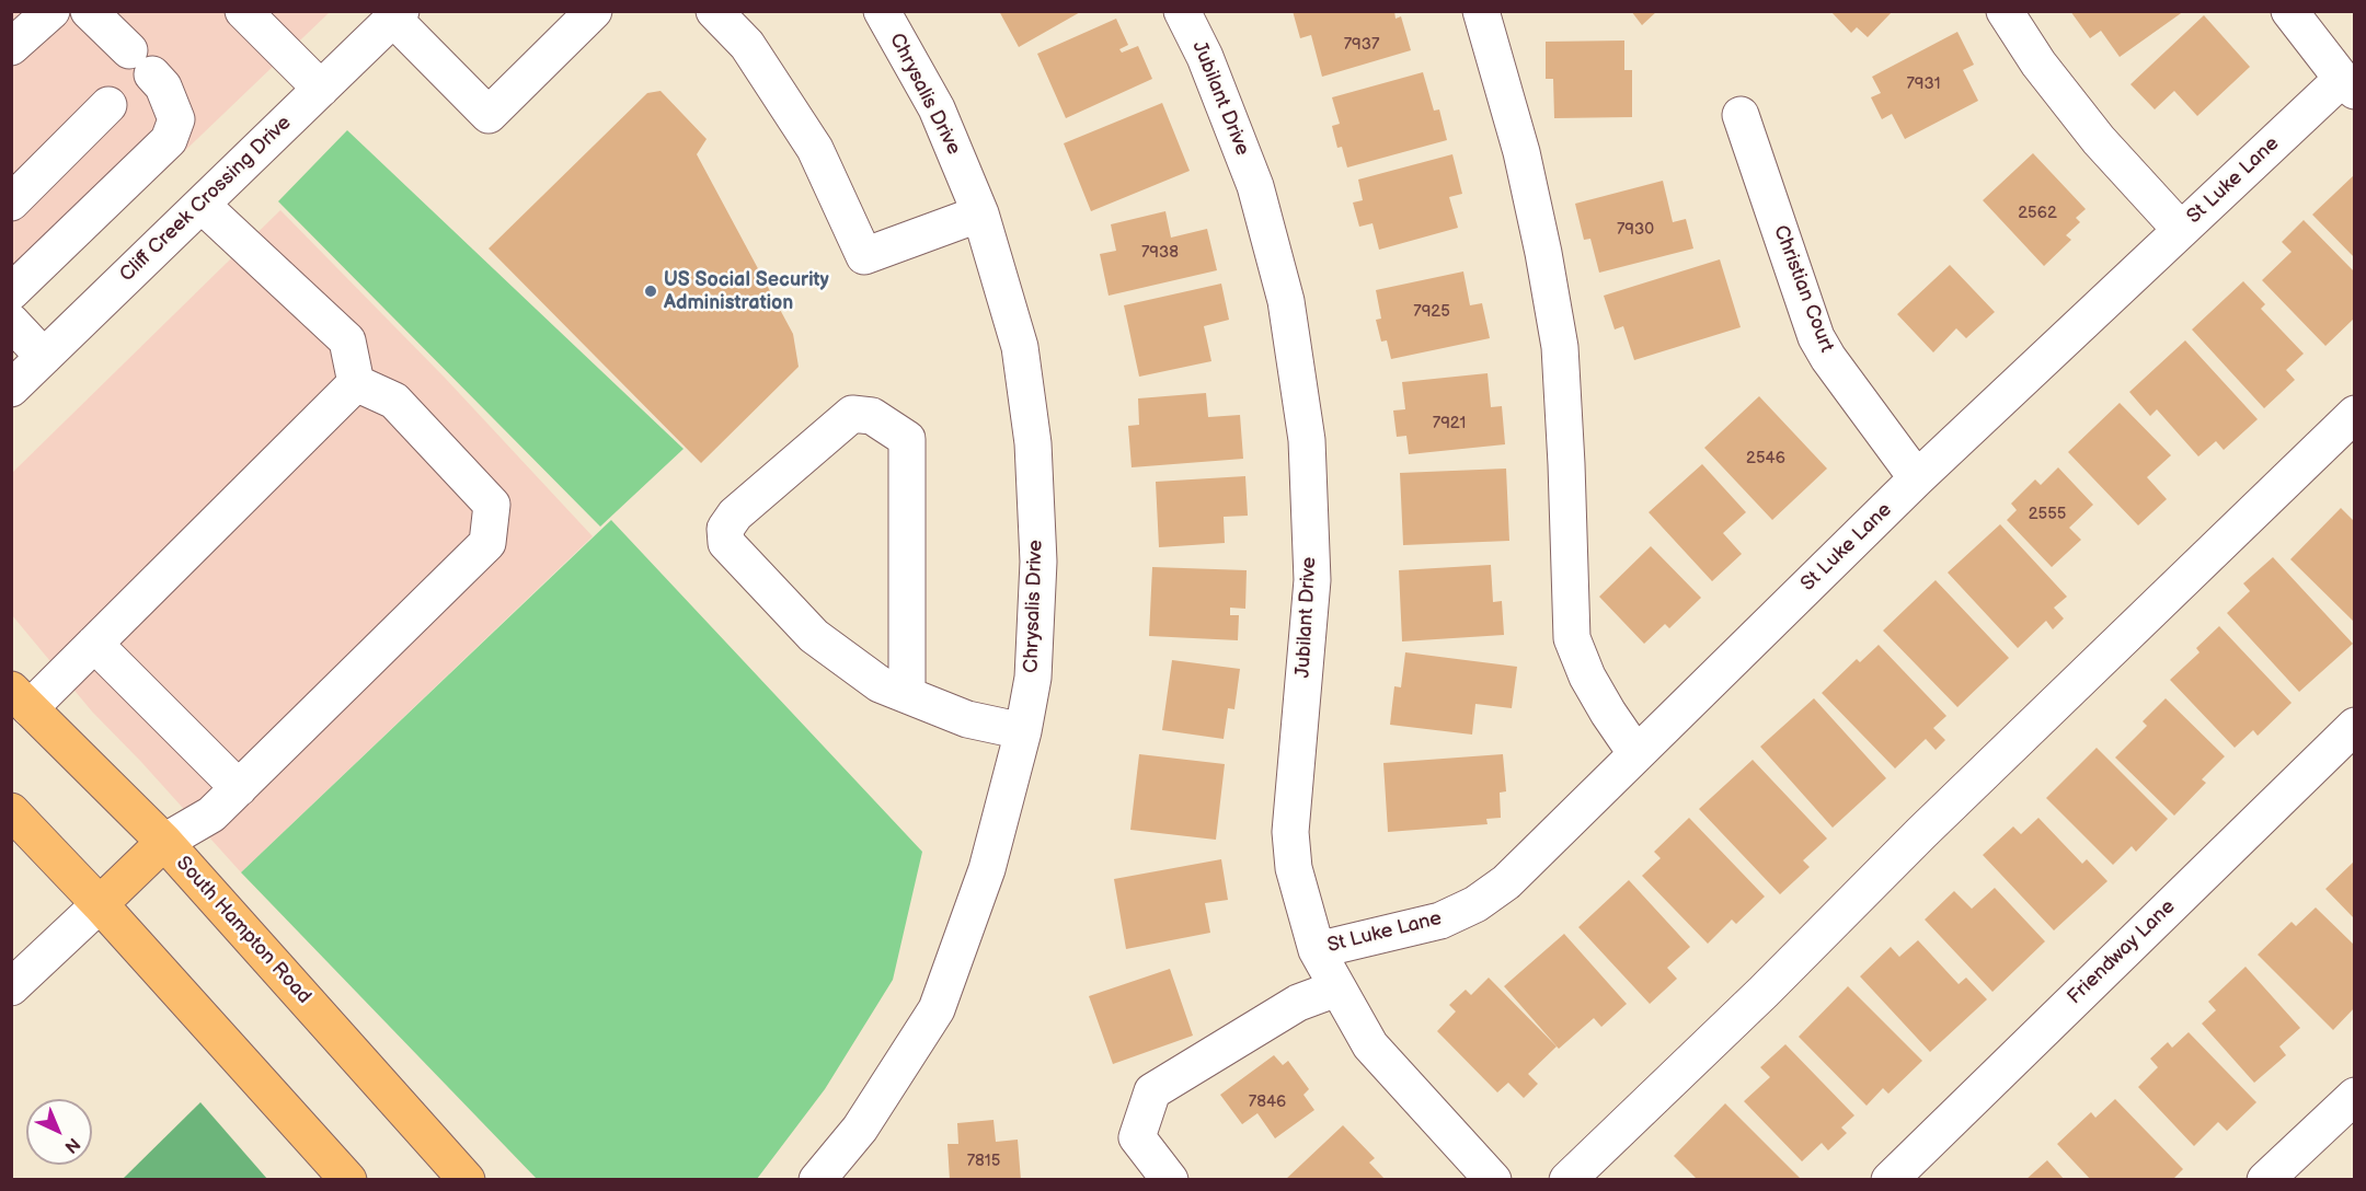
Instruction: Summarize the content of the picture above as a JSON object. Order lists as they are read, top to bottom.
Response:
{
  "streets": {
    "main road": ["South Hampton Road"],
    "street": [
      "Chrysalis Drive",
      "Jubilant Drive",
      "St Luke Lane",
      "Cliff Creek Crossing Drive",
      "Christian Court",
      "Friendway Lane"
    ]
  },
  "crossings": [
    ["Jubilant Drive", "St Luke Lane"],
    ["St Luke Lane", "Christian Court"]
  ],
  "places": ["US Social Security Administration"],
  "house_numbers": [
    "7937",
    "7931",
    "2562",
    "7930",
    "7938",
    "7925",
    "7921",
    "2546",
    "2555",
    "7846",
    "7815"
  ],
  "north": "bottom right"
}
